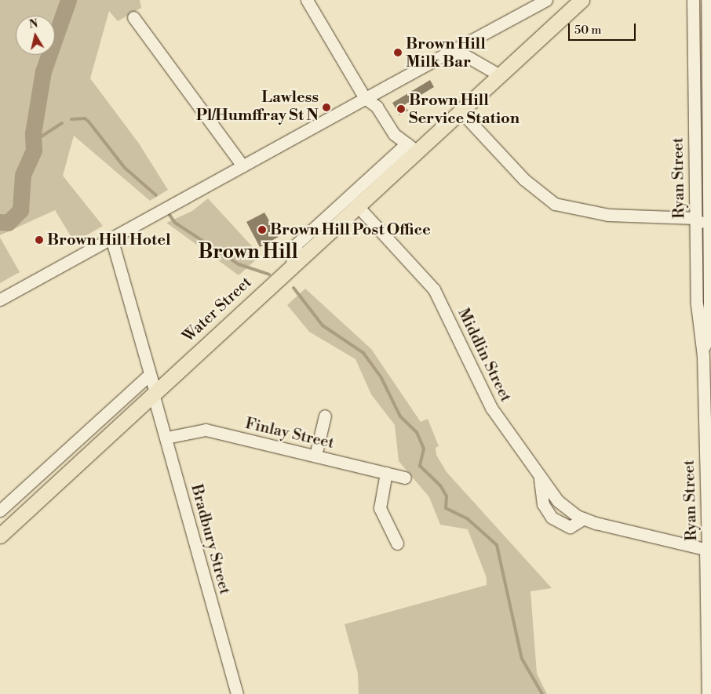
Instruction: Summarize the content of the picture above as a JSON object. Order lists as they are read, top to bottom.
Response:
{
  "streets": {
    "main road": ["Water Street"],
    "street": [
      "Ryan Street",
      "Middlin Street",
      "Finlay Street",
      "Bradbury Street"
    ]
  },
  "crossings": [
    ["Water Street", "Middlin Street"],
    ["Water Street", "Bradbury Street"],
    ["Finlay Street", "Bradbury Street"]
  ],
  "districts": ["Brown Hill"],
  "places": [
    "Brown Hill Milk Bar",
    "Lawless Pl/Humffray St N",
    "Brown Hill Service Station",
    "Brown Hill Post Office",
    "Brown Hill Hotel"
  ],
  "scale_bar": "50 m",
  "north": "top"
}
